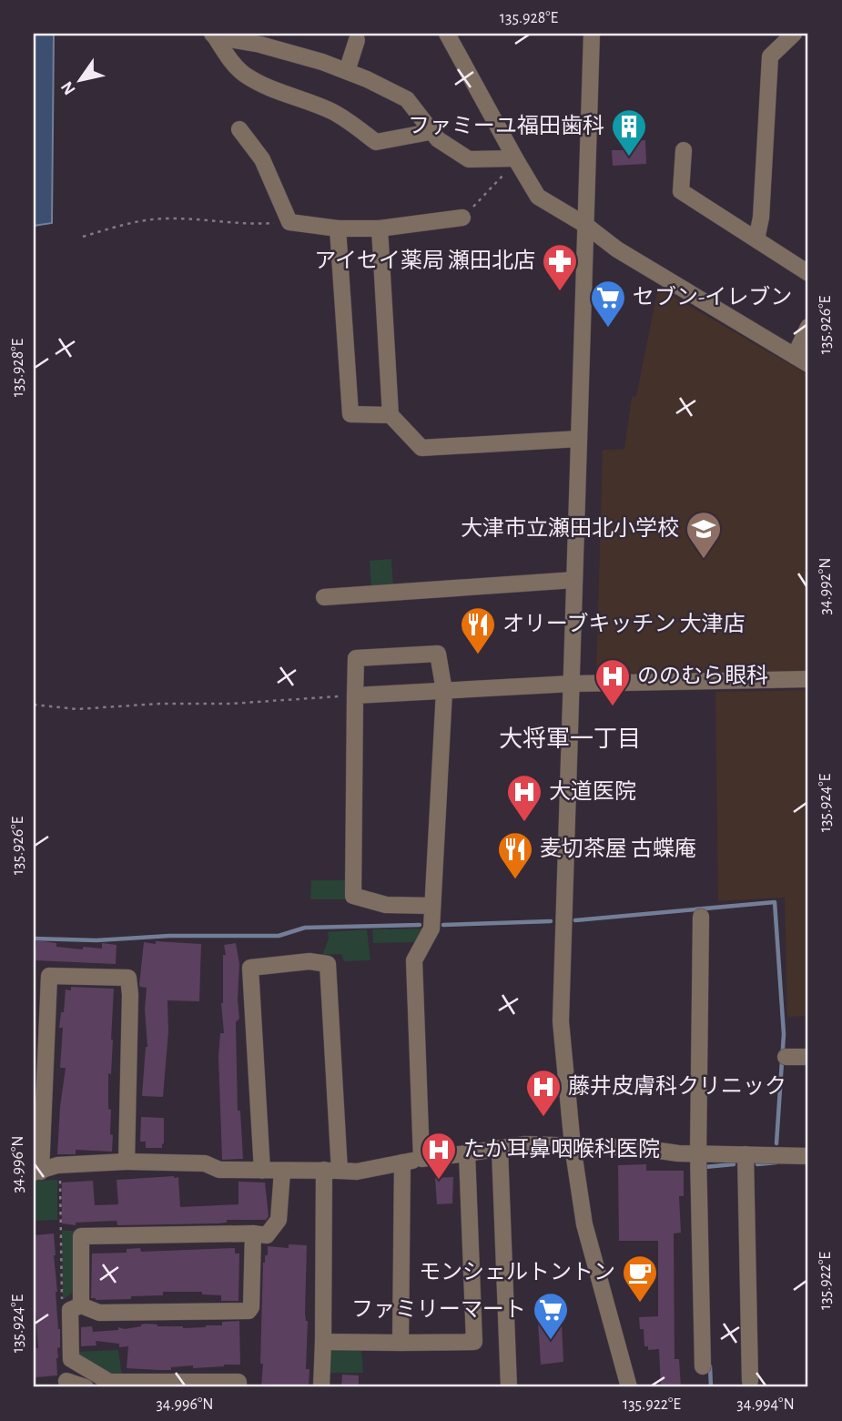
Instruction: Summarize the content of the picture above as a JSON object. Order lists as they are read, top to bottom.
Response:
{
  "districts": ["大将軍一丁目"],
  "places": {
    "building": ["ファミーユ福田歯科"],
    "pharmacy": ["アイセイ薬局 瀬田北店"],
    "supermarket": ["セブン-イレブン", "ファミリーマート"],
    "school or university": ["大津市立瀬田北小学校"],
    "restaurant": ["オリーブキッチン 大津店", "麦切茶屋 古蝶庵"],
    "hospital": [
      "ののむら眼科",
      "大道医院",
      "藤井皮膚科クリニック",
      "たか耳鼻咽喉科医院"
    ],
    "cafe": ["モンシェルトントン"]
  },
  "north": "bottom left",
  "coordinates": [
    "135.928°E",
    "135.926°E",
    "34.992°N",
    "135.924°E",
    "34.996°N",
    "135.922°E",
    "34.994°N"
  ]
}
